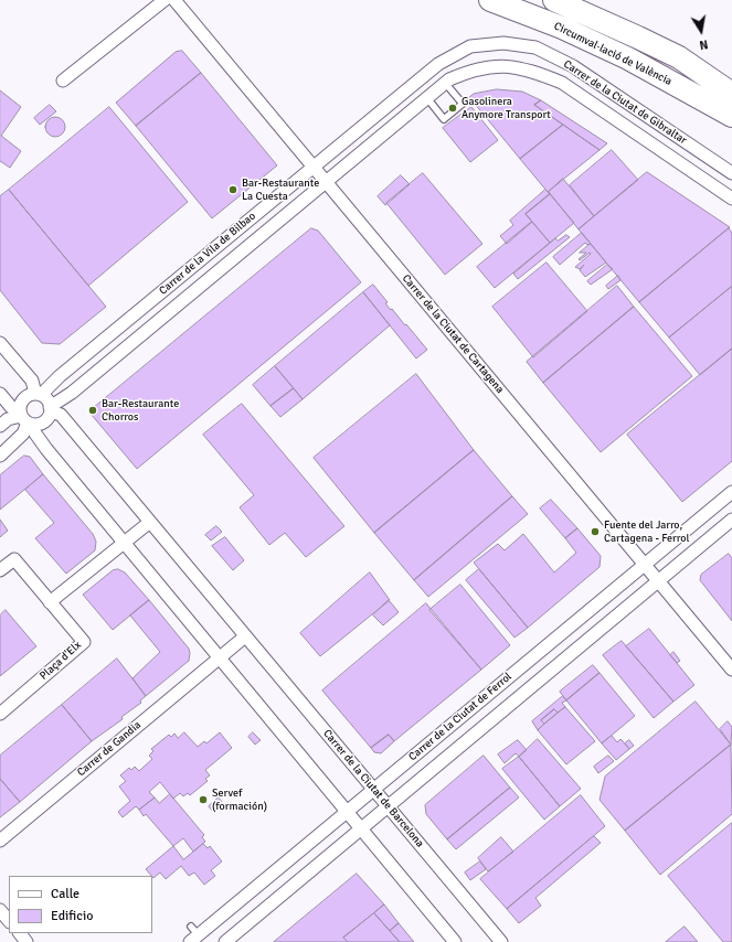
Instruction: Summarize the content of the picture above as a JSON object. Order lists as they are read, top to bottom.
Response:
{
  "streets": {
    "highway": ["Circumval·lació de València"],
    "street": [
      "Carrer de la Ciutat de Gibraltar",
      "Carrer de la Vila de Bilbao",
      "Carrer de la Ciutat de Cartagena",
      "Plaça d'Elx",
      "Carrer de la Ciutat de Ferrol",
      "Carrer de Gandia",
      "Carrer de la Ciutat de Barcelona"
    ]
  },
  "crossings": [
    ["Carrer de la Ciutat de Gibraltar", "Carrer de la Vila de Bilbao"],
    ["Carrer de la Vila de Bilbao", "Carrer de la Ciutat de Cartagena"],
    ["Carrer de la Vila de Bilbao", "Carrer de la Ciutat de Barcelona"],
    ["Carrer de la Ciutat de Cartagena", "Carrer de la Ciutat de Ferrol"],
    ["Carrer de la Ciutat de Ferrol", "Carrer de la Ciutat de Barcelona"]
  ],
  "places": [
    "Gasolinera Anymore Transport",
    "Bar-Restaurante La Cuesta",
    "Bar-Restaurante Chorros",
    "Fuente del Jarro, Cartagena - Ferrol",
    "Servef (formación)"
  ],
  "legend": ["Calle", "Edificio"],
  "north": "bottom"
}
